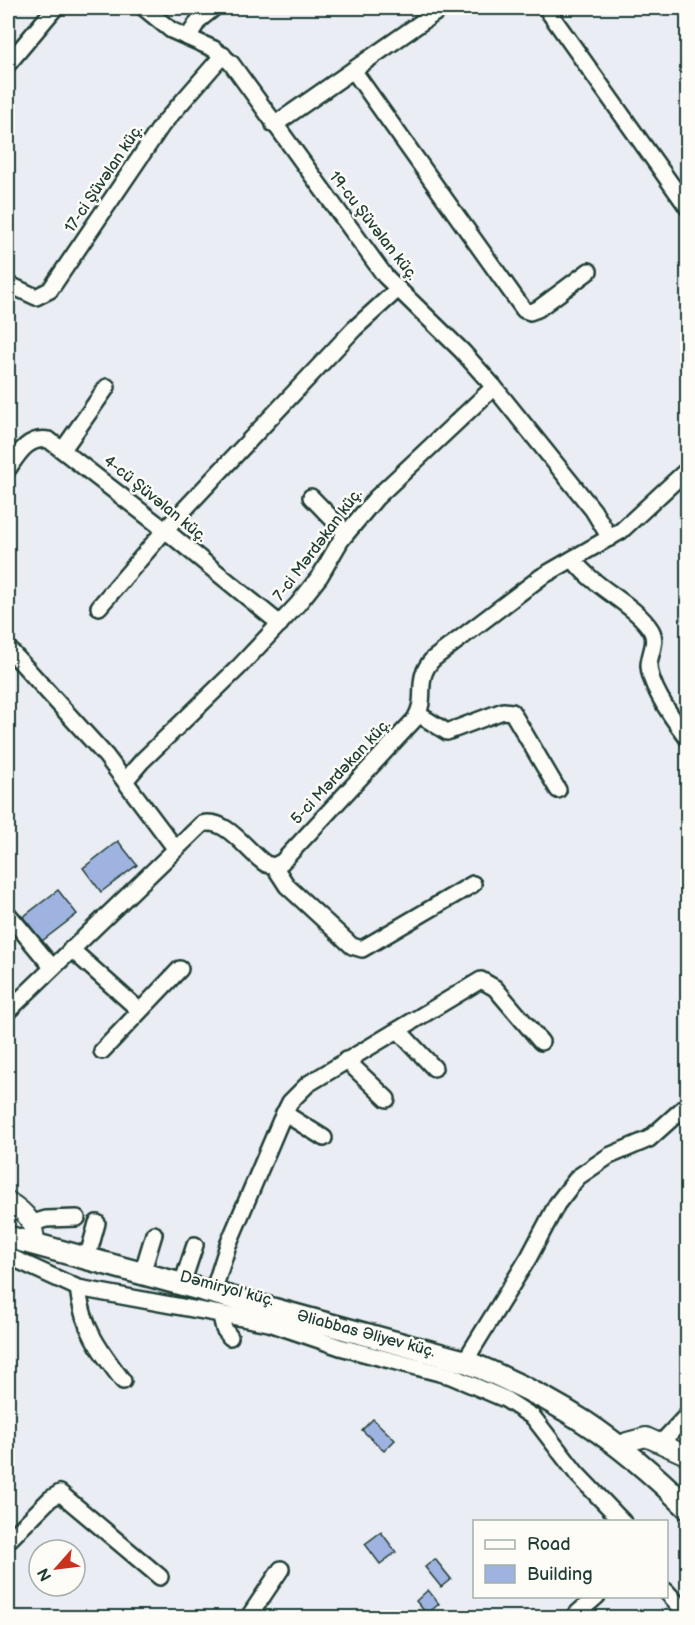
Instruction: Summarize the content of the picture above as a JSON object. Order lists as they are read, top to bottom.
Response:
{
  "streets": {
    "main road": ["Dəmiryol küç.", "Əliabbas Əliyev küç."],
    "street": [
      "17-ci Şüvəlan küç.",
      "19-cu Şüvəlan küç.",
      "4-cü Şüvəlan küç.",
      "7-ci Mərdəkan küç.",
      "5-ci Mərdəkan küç."
    ]
  },
  "crossings": [
    ["17-ci Şüvəlan küç.", "19-cu Şüvəlan küç."],
    ["19-cu Şüvəlan küç.", "7-ci Mərdəkan küç."],
    ["4-cü Şüvəlan küç.", "7-ci Mərdəkan küç."],
    ["Dəmiryol küç.", "Əliabbas Əliyev küç."]
  ],
  "legend": ["Road", "Building"],
  "north": "bottom left"
}
